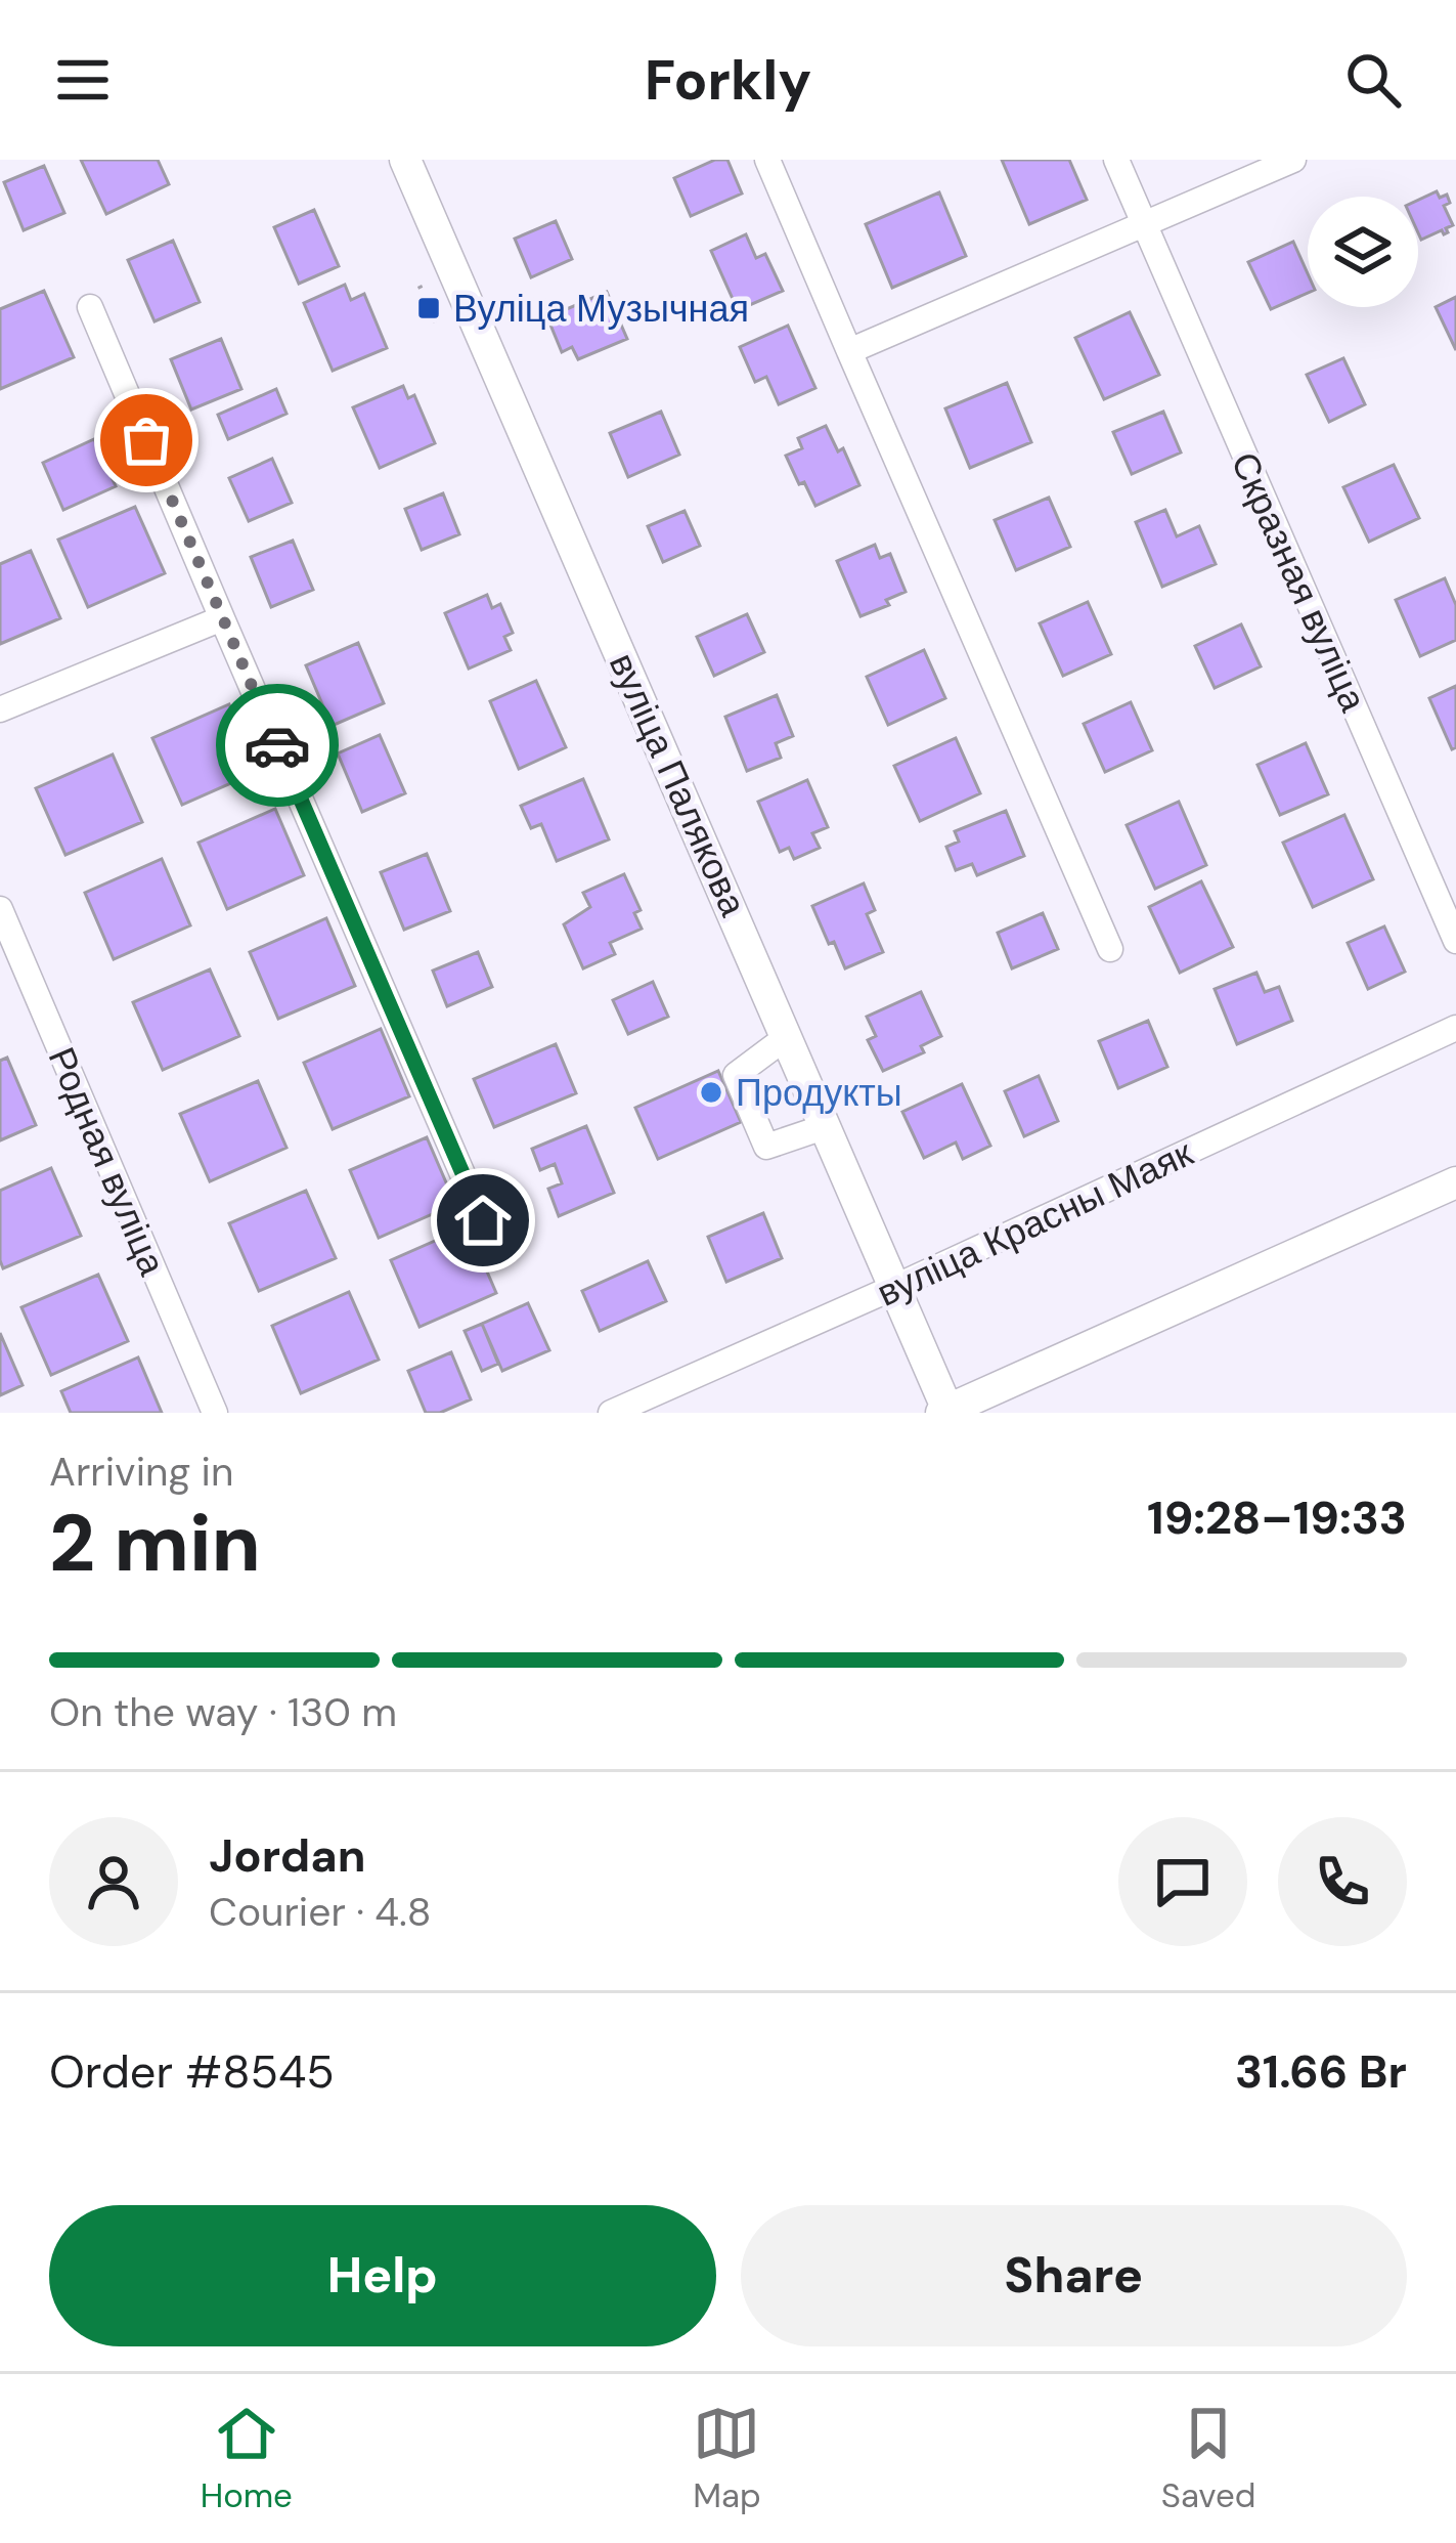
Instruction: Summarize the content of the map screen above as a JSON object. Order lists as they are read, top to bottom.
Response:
{
  "streets": {
    "street": [
      "Скразная вуліца",
      "вуліца Палякова",
      "Родная вуліца",
      "вуліца Красны Маяк"
    ]
  },
  "crossings": [
    ["вуліца Палякова", "вуліца Красны Маяк"]
  ],
  "places": {
    "transit": ["Вуліца Музычная"],
    "other": ["Продукты"]
  },
  "page": {
    "header": "Forkly",
    "heading": ["2 min", "Arriving in", "19:28–19:33"],
    "panel": [
      "Jordan",
      "Courier · 4.8",
      "Order #8545",
      "31.66 Br"
    ],
    "bar": "On the way · 130 m",
    "buttons": ["Help", "Share"],
    "tabs": ["Home", "Map", "Saved"]
  }
}
